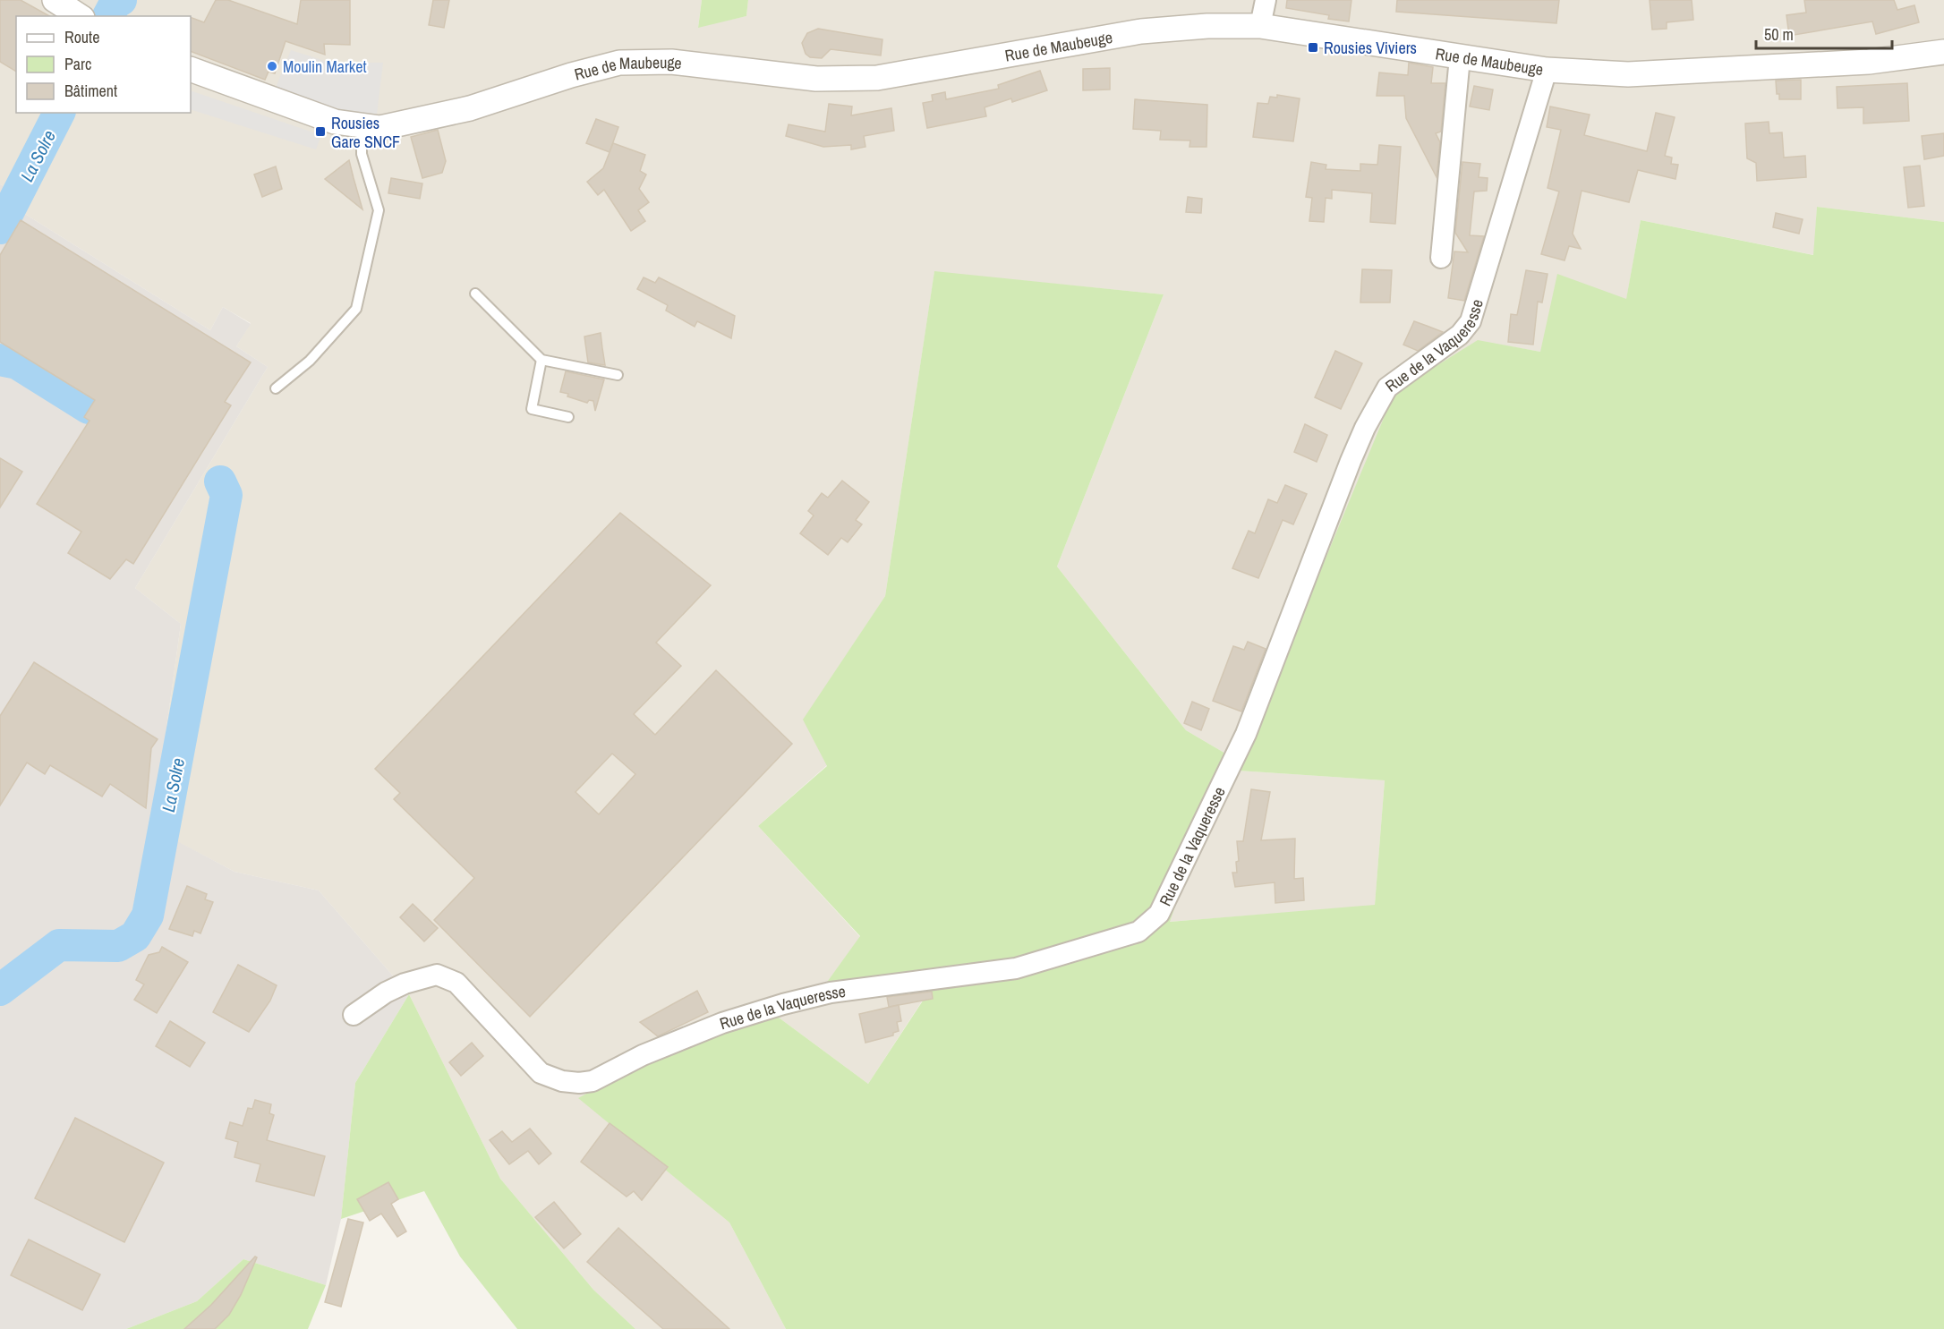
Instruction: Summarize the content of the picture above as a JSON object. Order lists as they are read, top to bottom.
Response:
{
  "streets": {
    "street": ["Rue de Maubeuge", "Rue de la Vaqueresse"]
  },
  "crossings": [
    ["Rue de Maubeuge", "Rue de la Vaqueresse"]
  ],
  "water": ["La Solre"],
  "places": {
    "transit": ["Rousies Viviers", "Rousies Gare SNCF"],
    "other": ["Moulin Market"]
  },
  "legend": ["Route", "Parc", "Bâtiment"],
  "scale_bar": "50 m"
}
